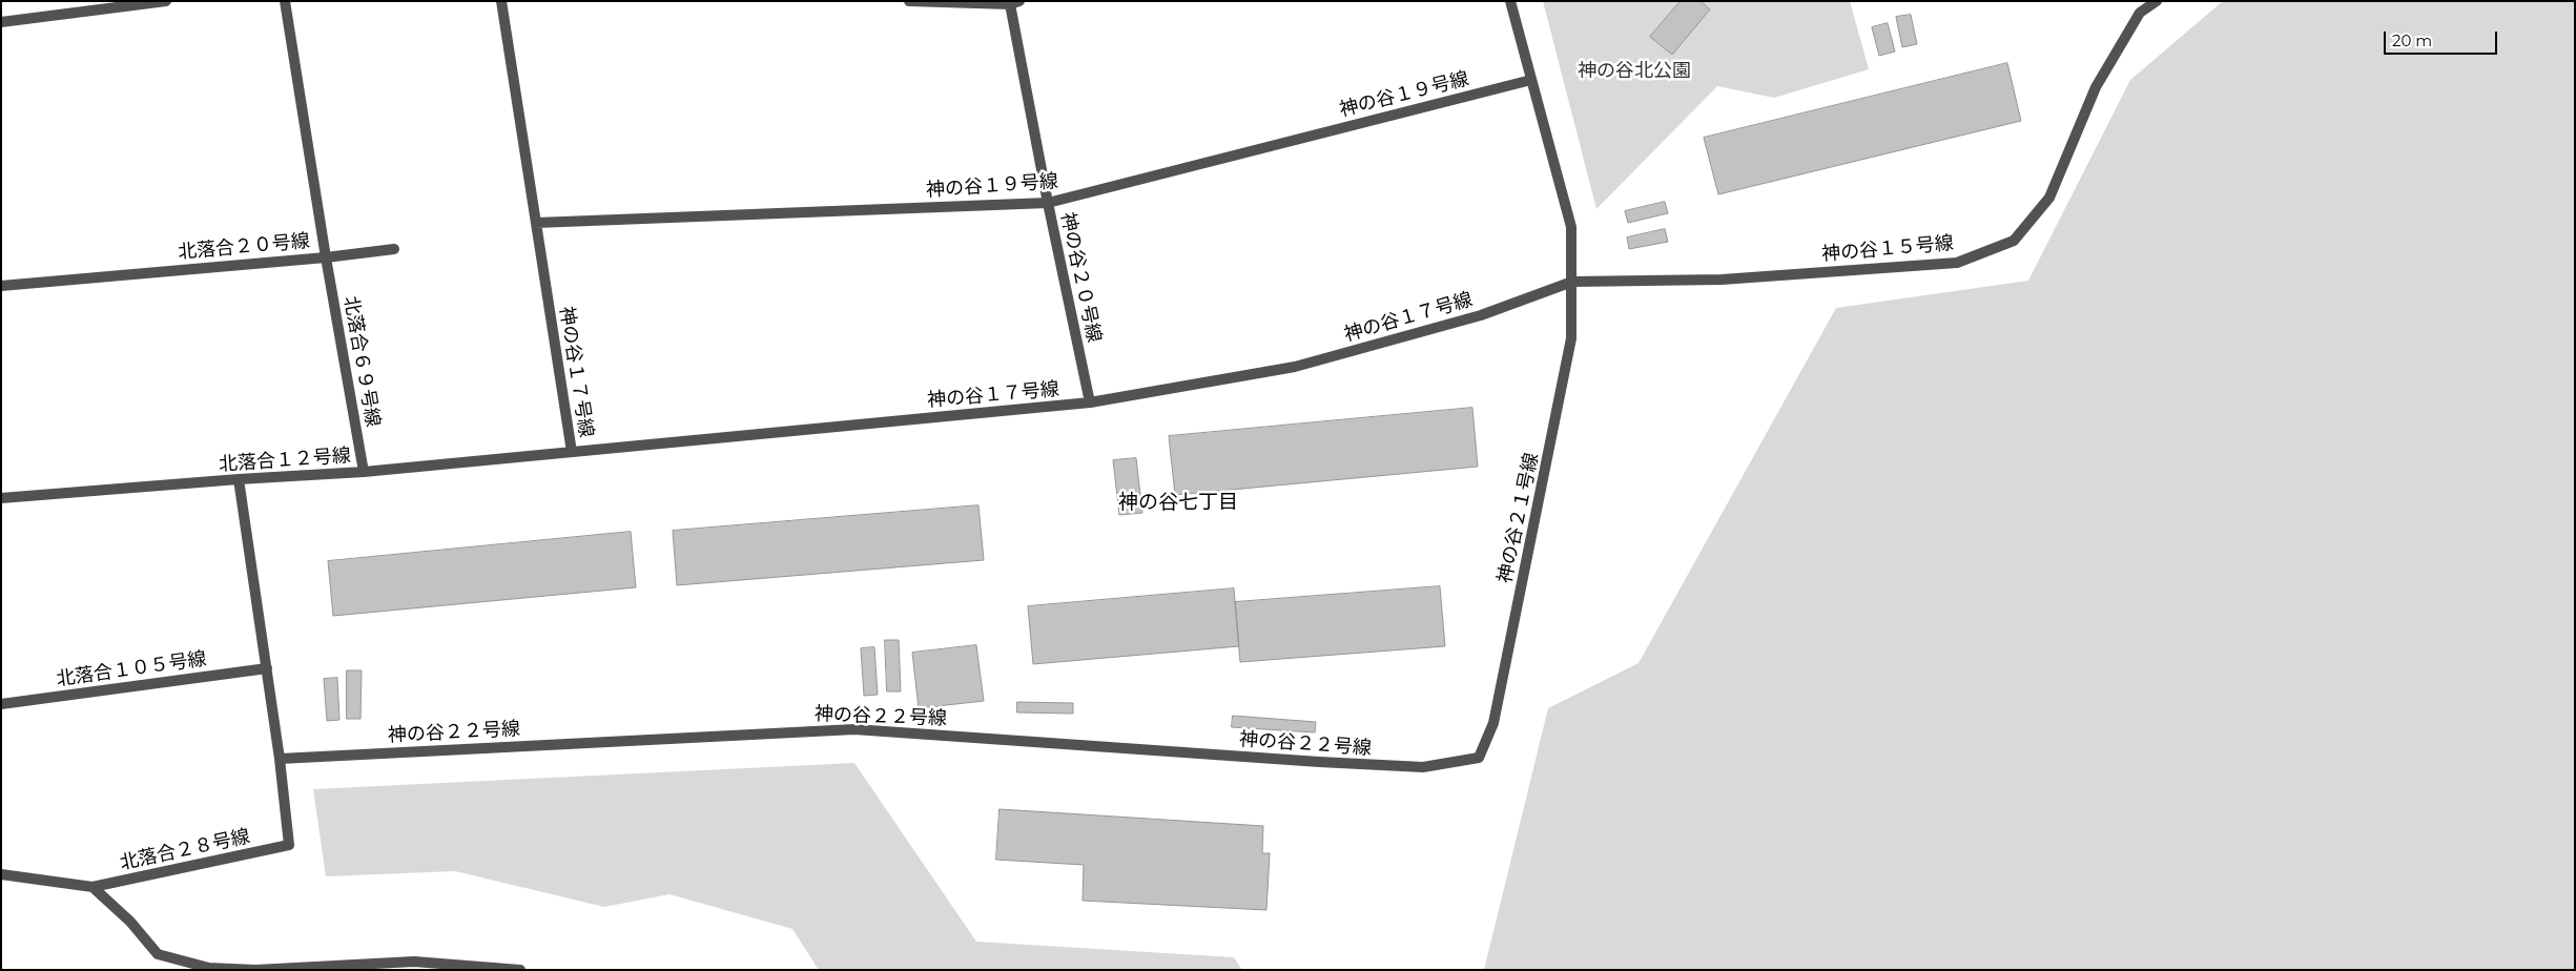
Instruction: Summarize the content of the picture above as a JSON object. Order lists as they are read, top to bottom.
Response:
{
  "streets": {
    "street": [
      "神の谷１９号線",
      "北落合２０号線",
      "神の谷１５号線",
      "神の谷２０号線",
      "神の谷１７号線",
      "北落合６９号線",
      "北落合１２号線",
      "神の谷２１号線",
      "北落合１０５号線",
      "神の谷２２号線",
      "北落合２８号線"
    ]
  },
  "crossings": [
    ["神の谷１９号線", "神の谷２０号線"],
    ["神の谷１９号線", "神の谷１７号線"],
    ["北落合２０号線", "北落合６９号線"],
    ["神の谷１５号線", "神の谷１７号線"],
    ["神の谷１５号線", "神の谷２１号線"],
    ["神の谷２０号線", "神の谷１７号線"],
    ["神の谷１７号線", "北落合１２号線"],
    ["神の谷１７号線", "神の谷２１号線"],
    ["北落合６９号線", "北落合１２号線"],
    ["神の谷２１号線", "神の谷２２号線"],
    ["神の谷２２号線", "北落合２８号線"]
  ],
  "districts": ["神の谷七丁目"],
  "parks": ["神の谷北公園"],
  "scale_bar": "20 m"
}
